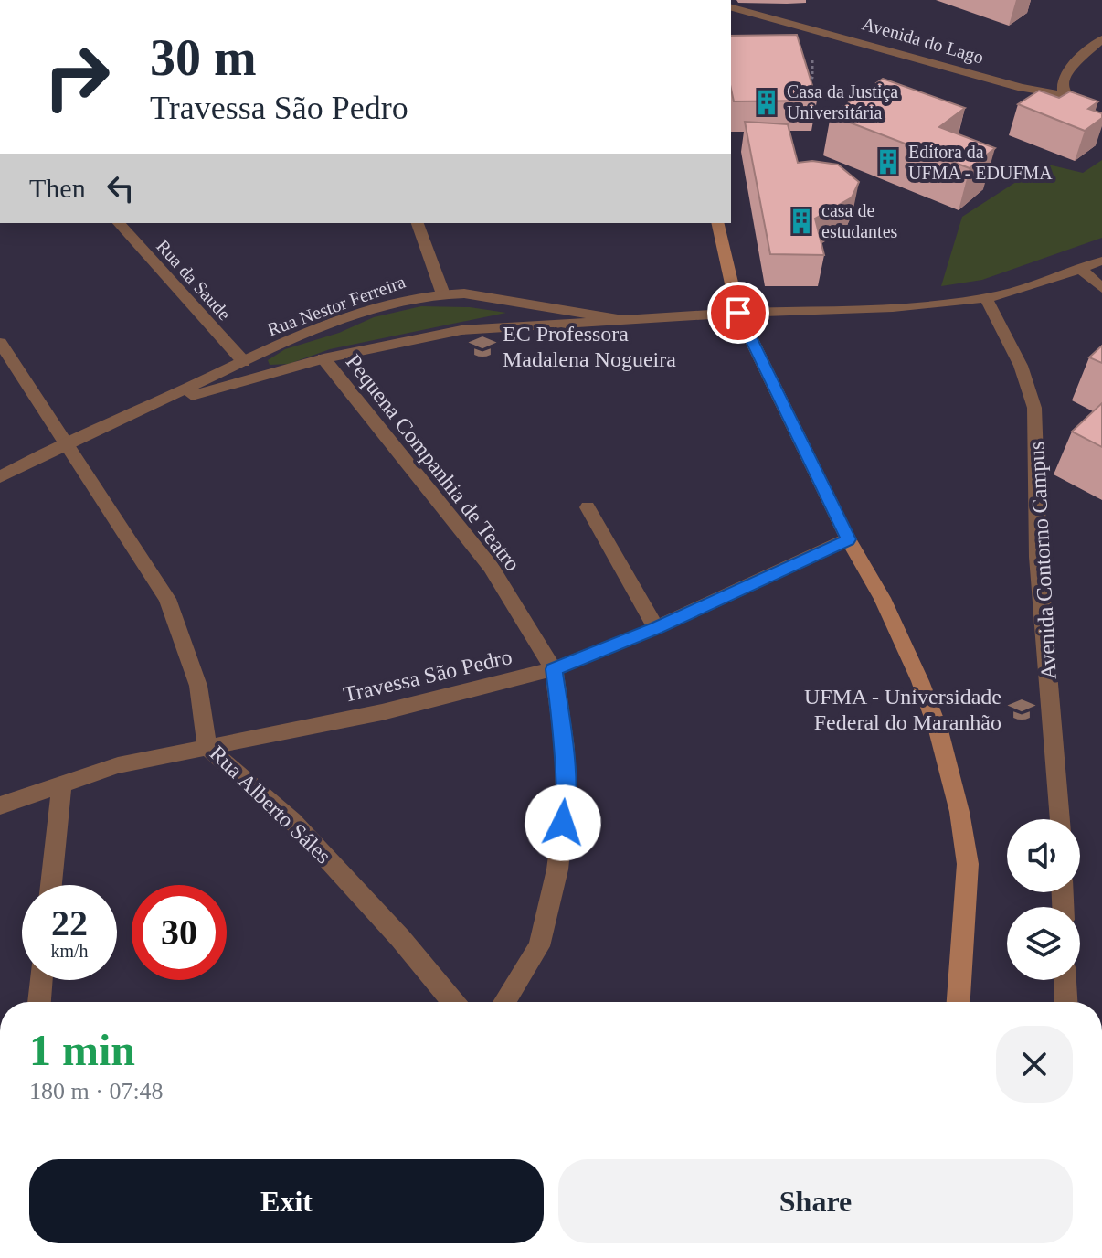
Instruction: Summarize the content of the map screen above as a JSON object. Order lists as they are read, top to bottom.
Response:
{
  "streets": {
    "street": [
      "Avenida do Lago",
      "Rua da Saude",
      "Rua Nestor Ferreira",
      "Pequena Companhia de Teatro",
      "Avenida Contorno Campus",
      "Travessa São Pedro",
      "Rua Alberto Sáles"
    ]
  },
  "crossings": [
    ["Rua da Saude", "Rua Nestor Ferreira"],
    ["Rua Nestor Ferreira", "Pequena Companhia de Teatro"],
    ["Rua Nestor Ferreira", "Avenida Contorno Campus"],
    ["Rua Nestor Ferreira", "Rua Alberto Sáles"],
    ["Pequena Companhia de Teatro", "Travessa São Pedro"],
    ["Travessa São Pedro", "Rua Alberto Sáles"]
  ],
  "places": {
    "building": ["Casa da Justiça Universitária", "Editora da UFMA - EDUFMA", "casa de estudantes"],
    "school or university": ["EC Professora Madalena Nogueira", "UFMA - Universidade Federal do Maranhão"]
  },
  "page": {
    "turn": ["30 m", "Travessa São Pedro"],
    "then": "Then",
    "speed": "22 km/h",
    "limit": "30",
    "heading": ["1 min", "180 m · 07:48"],
    "buttons": ["Exit", "Share"]
  }
}
